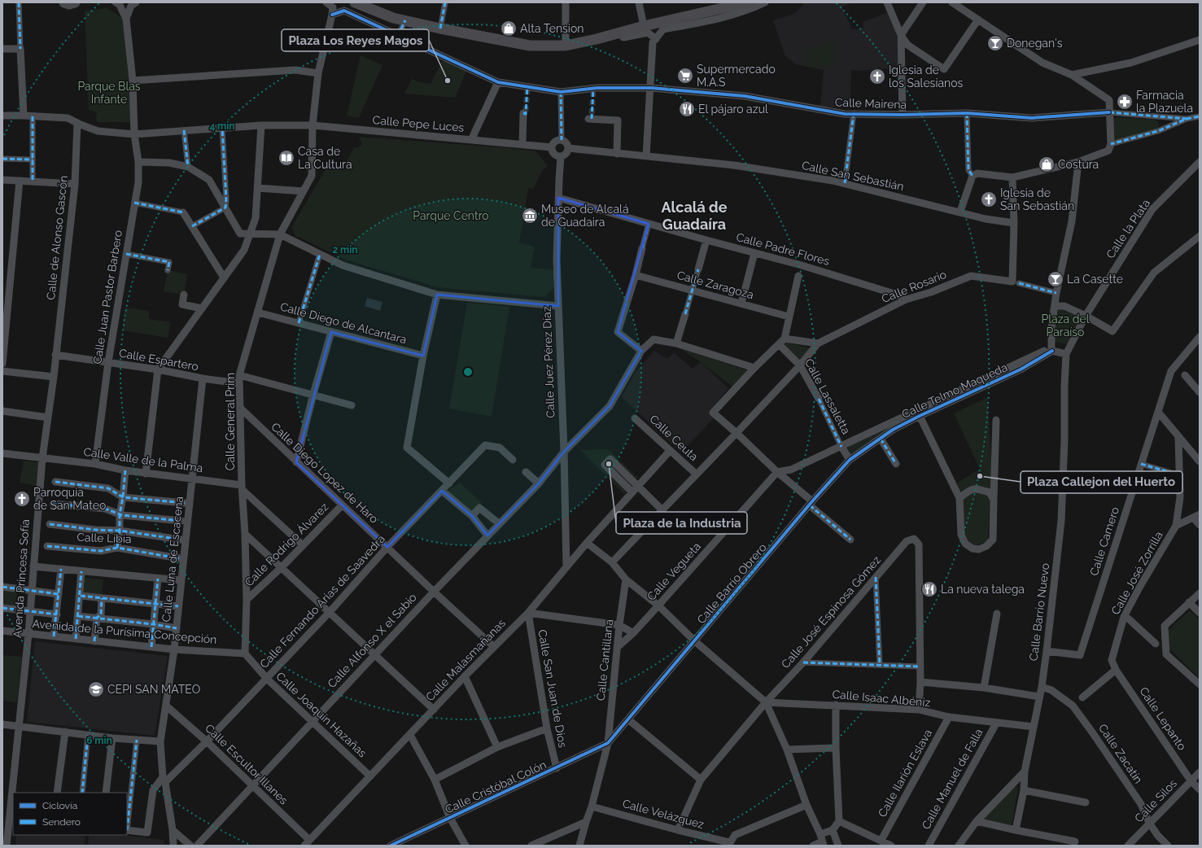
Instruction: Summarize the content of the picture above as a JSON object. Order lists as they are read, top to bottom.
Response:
{
  "streets": {
    "street": [
      "Calle Mairena",
      "Calle Pepe Luces",
      "Calle San Sebastián",
      "Calle la Plata",
      "Calle de Alonso Gascón",
      "Calle Padre Flores",
      "Calle Zaragoza",
      "Calle Rosario",
      "Calle Juan Pastor Barbero",
      "Calle Diego de Alcantara",
      "Calle Espartero",
      "Calle Juez Pérez Díaz",
      "Calle Telmo Maqueda",
      "Calle Lassaletta",
      "Calle General Prim",
      "Calle Ceuta",
      "Calle Valle de la Palma",
      "Calle Diego Lopez de Haro",
      "Calle Libia",
      "Calle Camero",
      "Calle Rodrigo Álvarez",
      "Calle Luna de Escacena",
      "Calle Vegueta",
      "Calle José Zorrilla",
      "Avenida Princesa Sofía",
      "Calle Barrio Obrero",
      "Calle Fernando Arias de Saavedra",
      "Calle José Espinosa Gómez",
      "Calle Barrio Nuevo",
      "Avenida de la Purísima Concepción",
      "Calle Alfonso X el Sabio",
      "Calle Malasmañanas",
      "Calle Cantillana",
      "Calle San Juan de Dios",
      "Calle Isaac Albéniz",
      "Calle Joaquín Hazañas",
      "Calle Lepanto",
      "Calle Zacatín",
      "Calle Escultor Illanes",
      "Calle Ilarión Eslava",
      "Calle Manuel de Falla",
      "Calle Cristóbal Colón",
      "Calle Silos",
      "Calle Velázquez"
    ]
  },
  "crossings": [
    ["Calle Mairena", "Calle General Prim"],
    ["Calle Pepe Luces", "Calle San Sebastián"],
    ["Calle Pepe Luces", "Calle de Alonso Gascón"],
    ["Calle Pepe Luces", "Calle Juan Pastor Barbero"],
    ["Calle Pepe Luces", "Calle Juez Pérez Díaz"],
    ["Calle Pepe Luces", "Calle General Prim"],
    ["Calle San Sebastián", "Calle Juez Pérez Díaz"],
    ["Calle de Alonso Gascón", "Calle Espartero"],
    ["Calle de Alonso Gascón", "Avenida Princesa Sofía"],
    ["Calle Padre Flores", "Calle Rosario"],
    ["Calle Padre Flores", "Calle Juez Pérez Díaz"],
    ["Calle Rosario", "Calle Lassaletta"],
    ["Calle Rosario", "Calle Ceuta"],
    ["Calle Juan Pastor Barbero", "Calle Espartero"],
    ["Calle Juan Pastor Barbero", "Calle Valle de la Palma"],
    ["Calle Diego de Alcantara", "Calle General Prim"],
    ["Calle Espartero", "Calle General Prim"],
    ["Calle Espartero", "Calle Luna de Escacena"],
    ["Calle Espartero", "Avenida Princesa Sofía"],
    ["Calle Juez Pérez Díaz", "Calle Alfonso X el Sabio"],
    ["Calle Juez Pérez Díaz", "Calle Malasmañanas"],
    ["Calle Telmo Maqueda", "Calle Lassaletta"],
    ["Calle Telmo Maqueda", "Calle Barrio Obrero"],
    ["Calle General Prim", "Calle Valle de la Palma"],
    ["Calle General Prim", "Calle Diego Lopez de Haro"],
    ["Calle General Prim", "Calle Rodrigo Álvarez"],
    ["Calle General Prim", "Avenida de la Purísima Concepción"],
    ["Calle General Prim", "Calle Joaquín Hazañas"],
    ["Calle Ceuta", "Calle Malasmañanas"],
    ["Calle Valle de la Palma", "Calle Luna de Escacena"],
    ["Calle Valle de la Palma", "Avenida Princesa Sofía"],
    ["Calle Diego Lopez de Haro", "Calle Rodrigo Álvarez"],
    ["Calle Diego Lopez de Haro", "Calle Fernando Arias de Saavedra"],
    ["Calle Diego Lopez de Haro", "Calle Alfonso X el Sabio"],
    ["Calle Diego Lopez de Haro", "Calle Malasmañanas"],
    ["Calle Camero", "Calle Barrio Nuevo"],
    ["Calle Luna de Escacena", "Calle Fernando Arias de Saavedra"],
    ["Calle Luna de Escacena", "Avenida de la Purísima Concepción"],
    ["Calle Luna de Escacena", "Calle Escultor Illanes"],
    ["Calle Vegueta", "Calle Cantillana"],
    ["Calle José Zorrilla", "Calle Lepanto"],
    ["Avenida Princesa Sofía", "Avenida de la Purísima Concepción"],
    ["Calle Barrio Obrero", "Calle Cantillana"],
    ["Calle Barrio Obrero", "Calle Cristóbal Colón"],
    ["Calle Fernando Arias de Saavedra", "Calle Joaquín Hazañas"],
    ["Calle Fernando Arias de Saavedra", "Calle Escultor Illanes"],
    ["Calle José Espinosa Gómez", "Calle Isaac Albéniz"],
    ["Calle José Espinosa Gómez", "Calle Velázquez"],
    ["Calle Barrio Nuevo", "Calle Isaac Albéniz"],
    ["Calle Barrio Nuevo", "Calle Zacatín"],
    ["Avenida de la Purísima Concepción", "Calle Joaquín Hazañas"],
    ["Calle Alfonso X el Sabio", "Calle Joaquín Hazañas"],
    ["Calle Alfonso X el Sabio", "Calle Escultor Illanes"],
    ["Calle Malasmañanas", "Calle San Juan de Dios"],
    ["Calle Malasmañanas", "Calle Joaquín Hazañas"],
    ["Calle Malasmañanas", "Calle Escultor Illanes"],
    ["Calle Cantillana", "Calle Cristóbal Colón"],
    ["Calle Cantillana", "Calle Velázquez"],
    ["Calle San Juan de Dios", "Calle Cristóbal Colón"],
    ["Calle Isaac Albéniz", "Calle Ilarión Eslava"],
    ["Calle Isaac Albéniz", "Calle Manuel de Falla"],
    ["Calle Lepanto", "Calle Silos"],
    ["Calle Zacatín", "Calle Silos"]
  ],
  "districts": ["Alcalá de Guadaíra"],
  "parks": ["Parque Blas Infante", "Parque Centro", "Plaza del Paraíso"],
  "places": {
    "shop": ["Alta Tension", "Costura"],
    "bar": ["Donegan's", "La Casette"],
    "supermarket": ["Supermercado M.A.S"],
    "church": ["Iglesia de los Salesianos", "Iglesia de San Sebastián", "Parroquia de San Mateo"],
    "other": ["Plaza Los Reyes Magos", "Plaza de la Industria", "Plaza Callejon del Huerto"],
    "pharmacy": ["Farmacia la Plazuela"],
    "restaurant": ["El pájaro azul", "La nueva talega"],
    "library": ["Casa de La Cultura"],
    "museum": ["Museo de Alcalá de Guadaira"],
    "school or university": ["CEPI SAN MATEO"]
  },
  "legend": ["Ciclovía", "Sendero"],
  "rings": ["4 min", "2 min", "6 min"]
}
